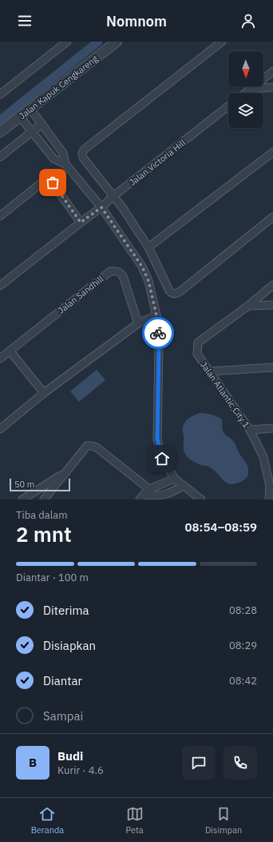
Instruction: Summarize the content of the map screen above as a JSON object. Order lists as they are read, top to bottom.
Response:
{
  "streets": {
    "street": [
      "Jalan Kapuk Cengkareng",
      "Jalan Victoria Hill",
      "Jalan Sandhill",
      "Jalan Atlantic City 1"
    ]
  },
  "scale_bar": "50 m",
  "north": "bottom",
  "page": {
    "header": "Nomnom",
    "scale": "50 m",
    "heading": ["2 mnt", "Tiba dalam", "08:54–08:59"],
    "panel": ["Budi", "Kurir · 4.6"],
    "bar": "Diantar · 100 m",
    "list": [
      ["Diterima", "08:28"],
      ["Disiapkan", "08:29"],
      ["Diantar", "08:42"],
      "Sampai"
    ],
    "round": "B",
    "tabs": ["Beranda", "Peta", "Disimpan"]
  }
}
